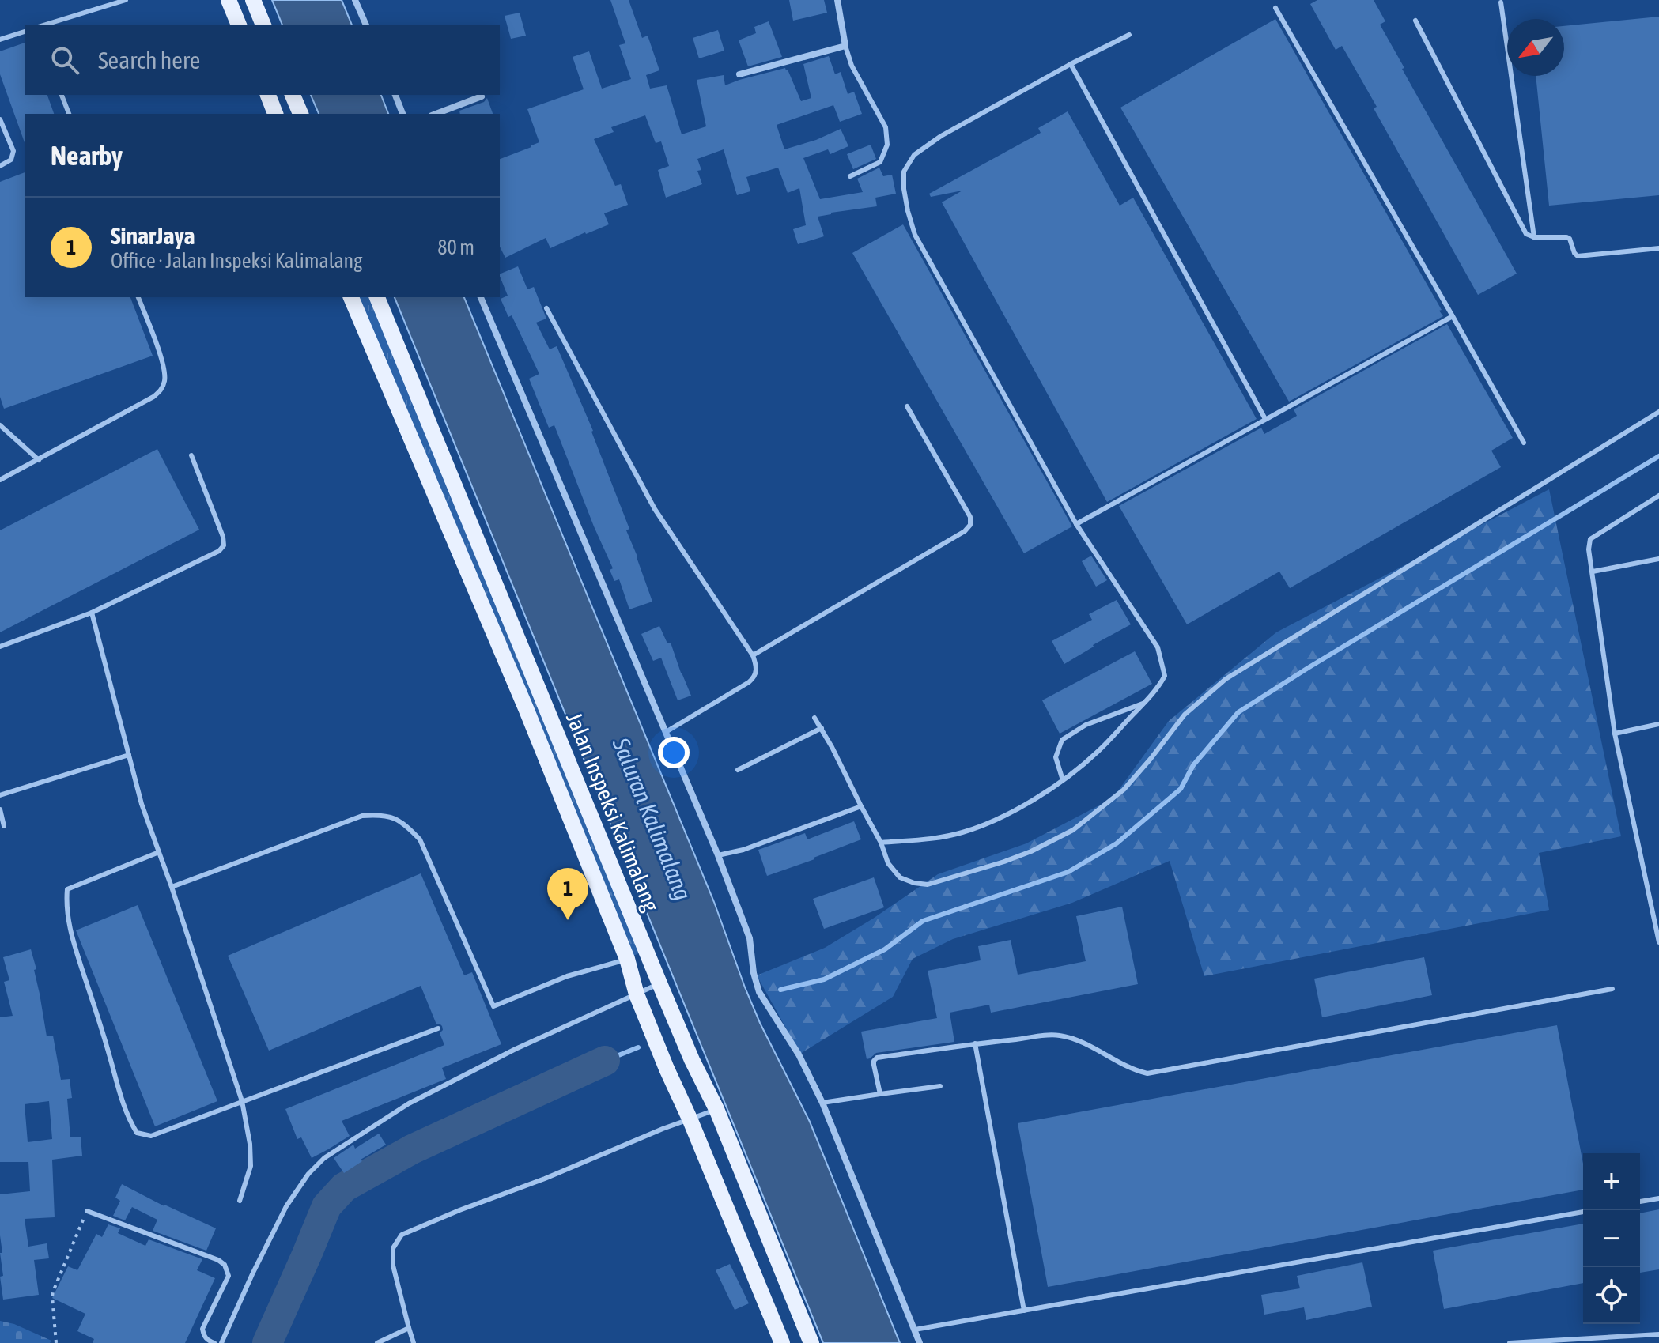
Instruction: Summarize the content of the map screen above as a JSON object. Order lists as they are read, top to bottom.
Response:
{
  "streets": {
    "main road": ["Jalan Inspeksi Kalimalang"]
  },
  "water": ["Saluran Kalimalang"],
  "north": "bottom left",
  "page": {
    "search": "Search here",
    "heading": "Nearby",
    "list": [
      {
        "mark": "1",
        "name": "SinarJaya",
        "note": "Office · Jalan Inspeksi Kalimalang",
        "value": "80 m"
      }
    ],
    "pins": "1",
    "map_buttons": ["+", "−"]
  }
}
